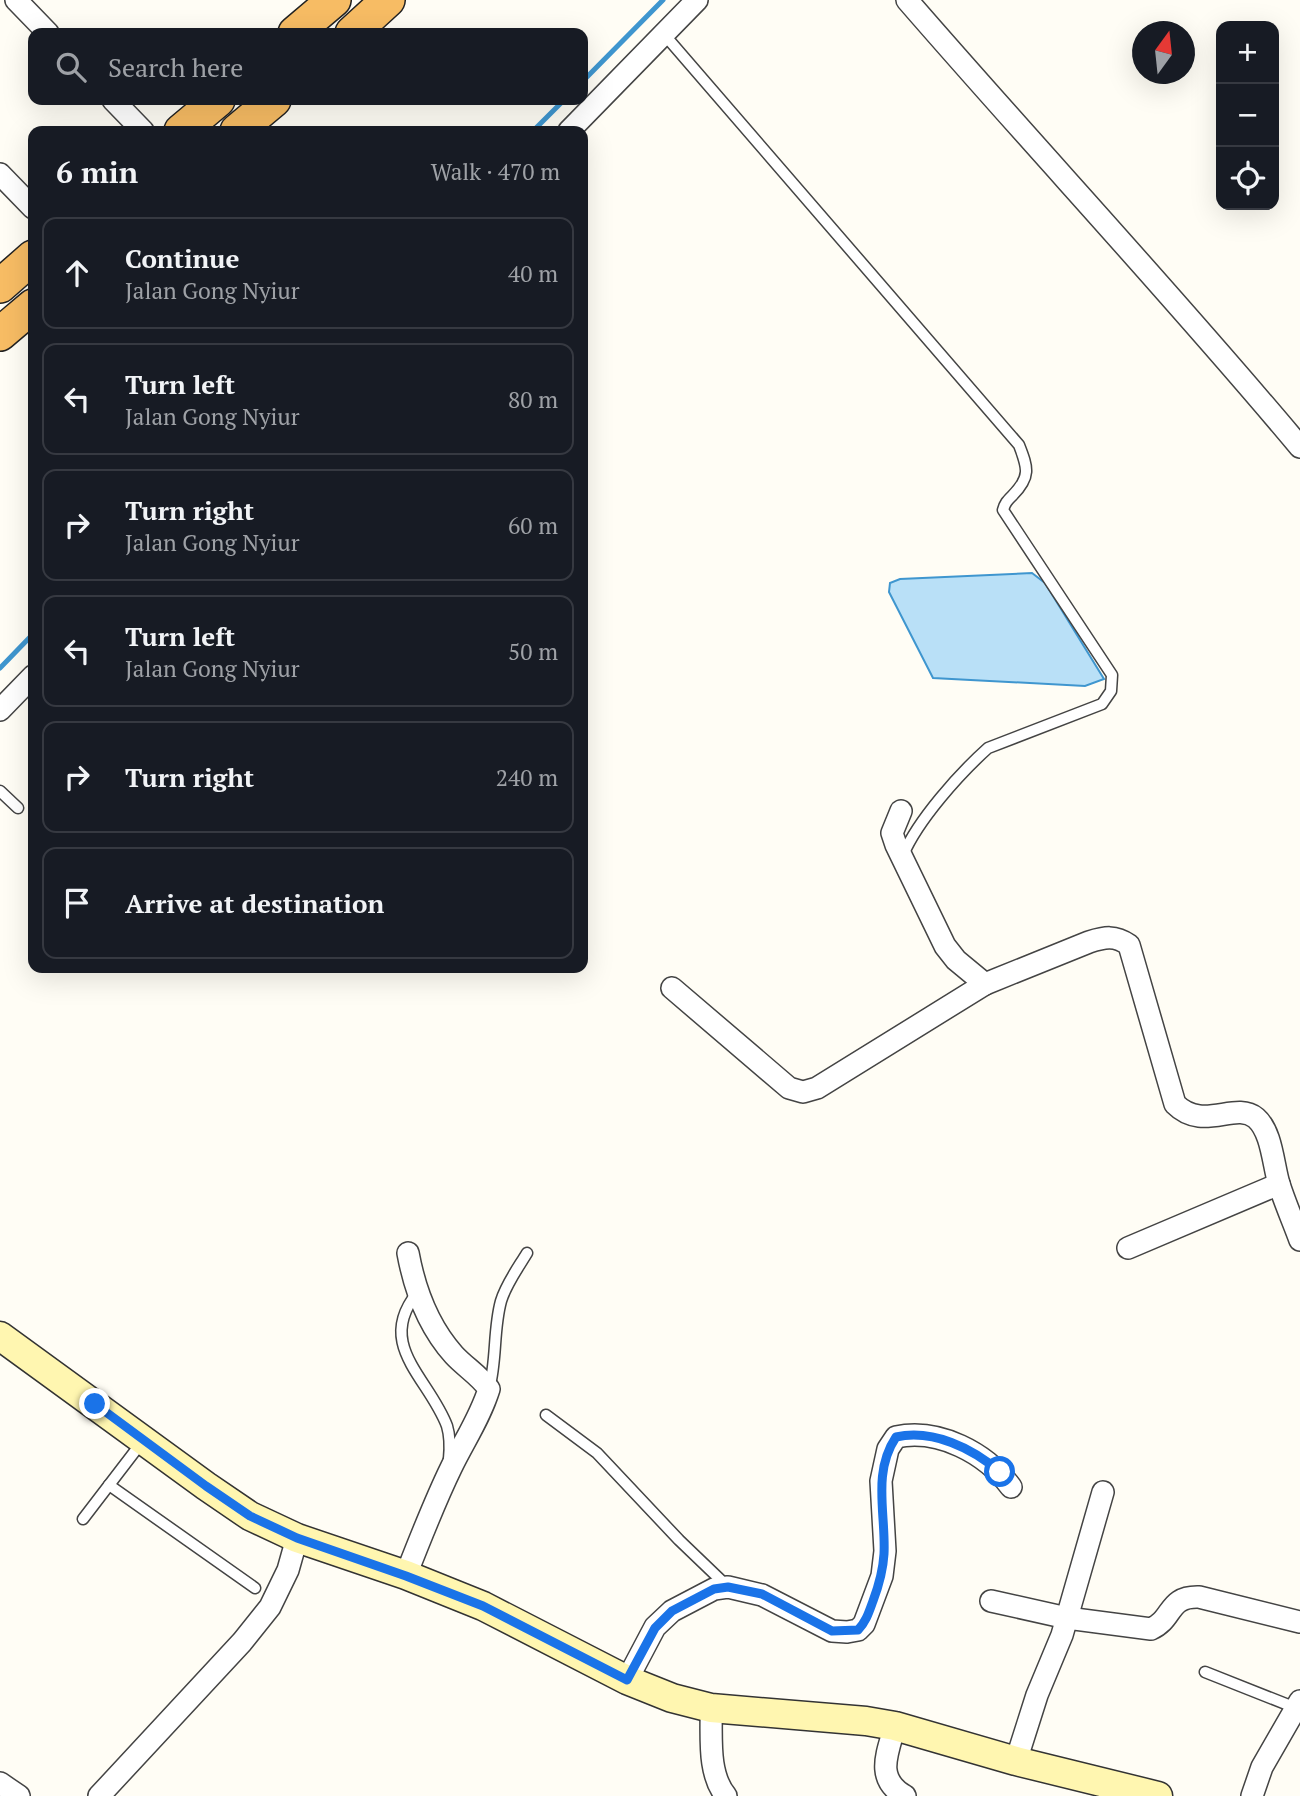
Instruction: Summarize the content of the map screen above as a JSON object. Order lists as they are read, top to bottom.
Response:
{
  "north": "top",
  "page": {
    "map_buttons": ["+", "−"],
    "search": "Search here",
    "heading": ["6 min", "Walk · 470 m"],
    "list": [
      ["Continue", "Jalan Gong Nyiur", "40 m"],
      ["Turn left", "Jalan Gong Nyiur", "80 m"],
      ["Turn right", "Jalan Gong Nyiur", "60 m"],
      ["Turn left", "Jalan Gong Nyiur", "50 m"],
      ["Turn right", "240 m"],
      "Arrive at destination"
    ]
  }
}
